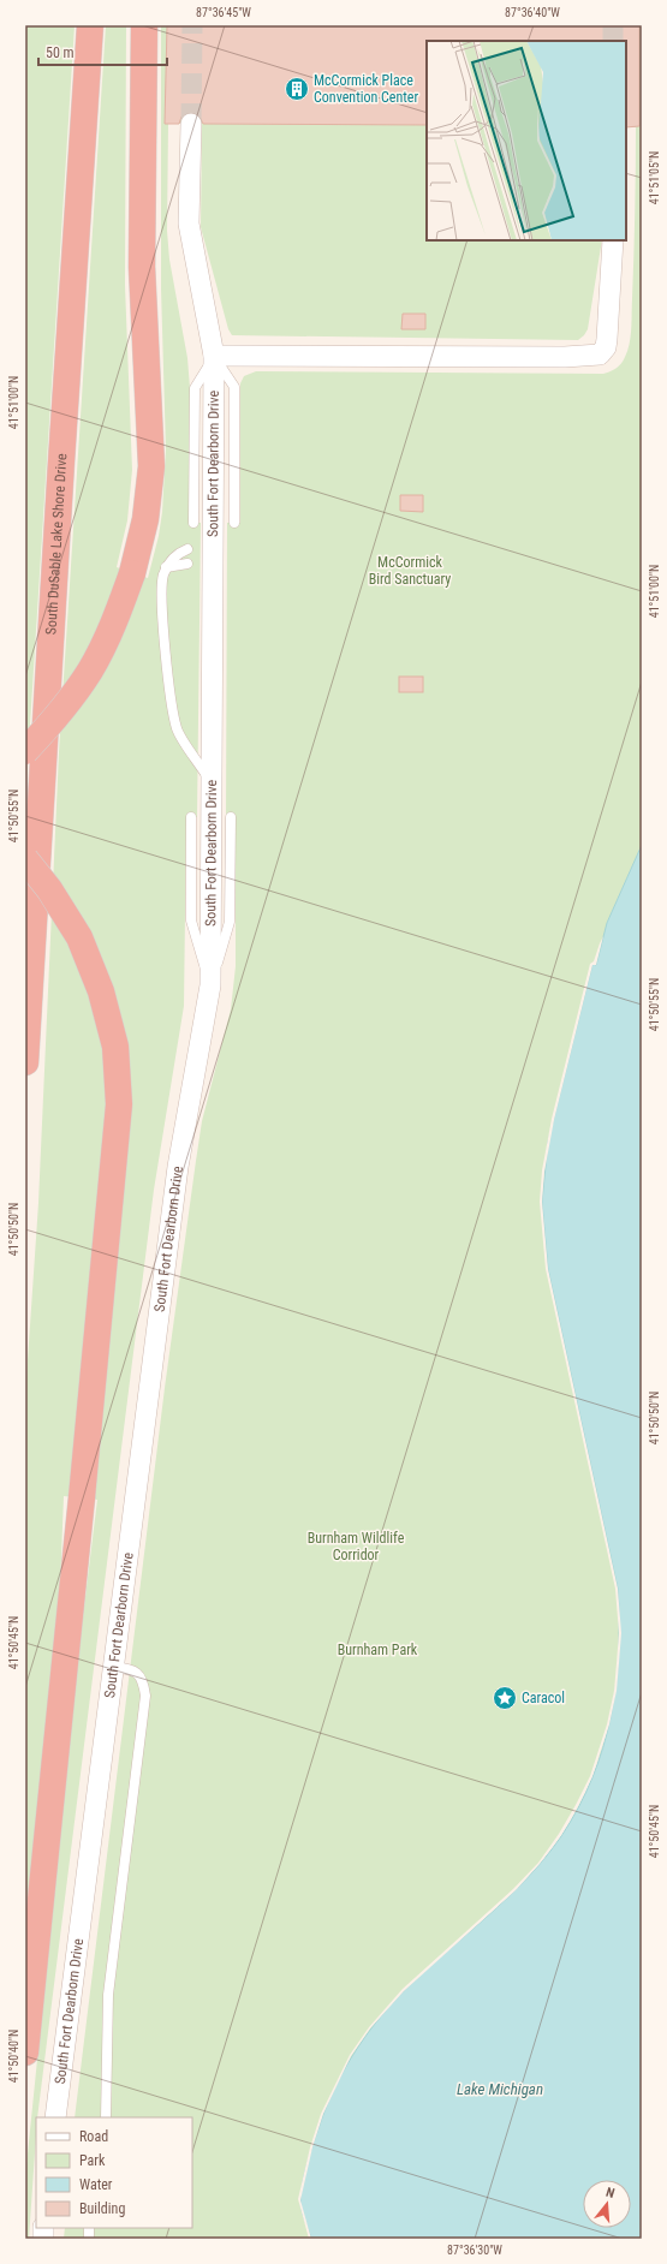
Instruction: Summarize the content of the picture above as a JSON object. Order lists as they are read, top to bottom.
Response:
{
  "streets": {
    "highway": ["South DuSable Lake Shore Drive"],
    "street": ["South Fort Dearborn Drive"]
  },
  "water": ["Lake Michigan"],
  "parks": ["McCormick Bird Sanctuary", "Burnham Wildlife Corridor", "Burnham Park"],
  "places": {
    "building": ["McCormick Place Convention Center"],
    "place": ["Caracol"]
  },
  "legend": [
    "Road",
    "Park",
    "Water",
    "Building"
  ],
  "scale_bar": "50 m",
  "north": "top",
  "coordinates": [
    "87°36'45\"W",
    "87°36'40\"W",
    "41°51'05\"N",
    "41°51'00\"N",
    "41°50'55\"N",
    "41°50'50\"N",
    "41°50'45\"N",
    "41°50'40\"N",
    "87°36'30\"W"
  ]
}
